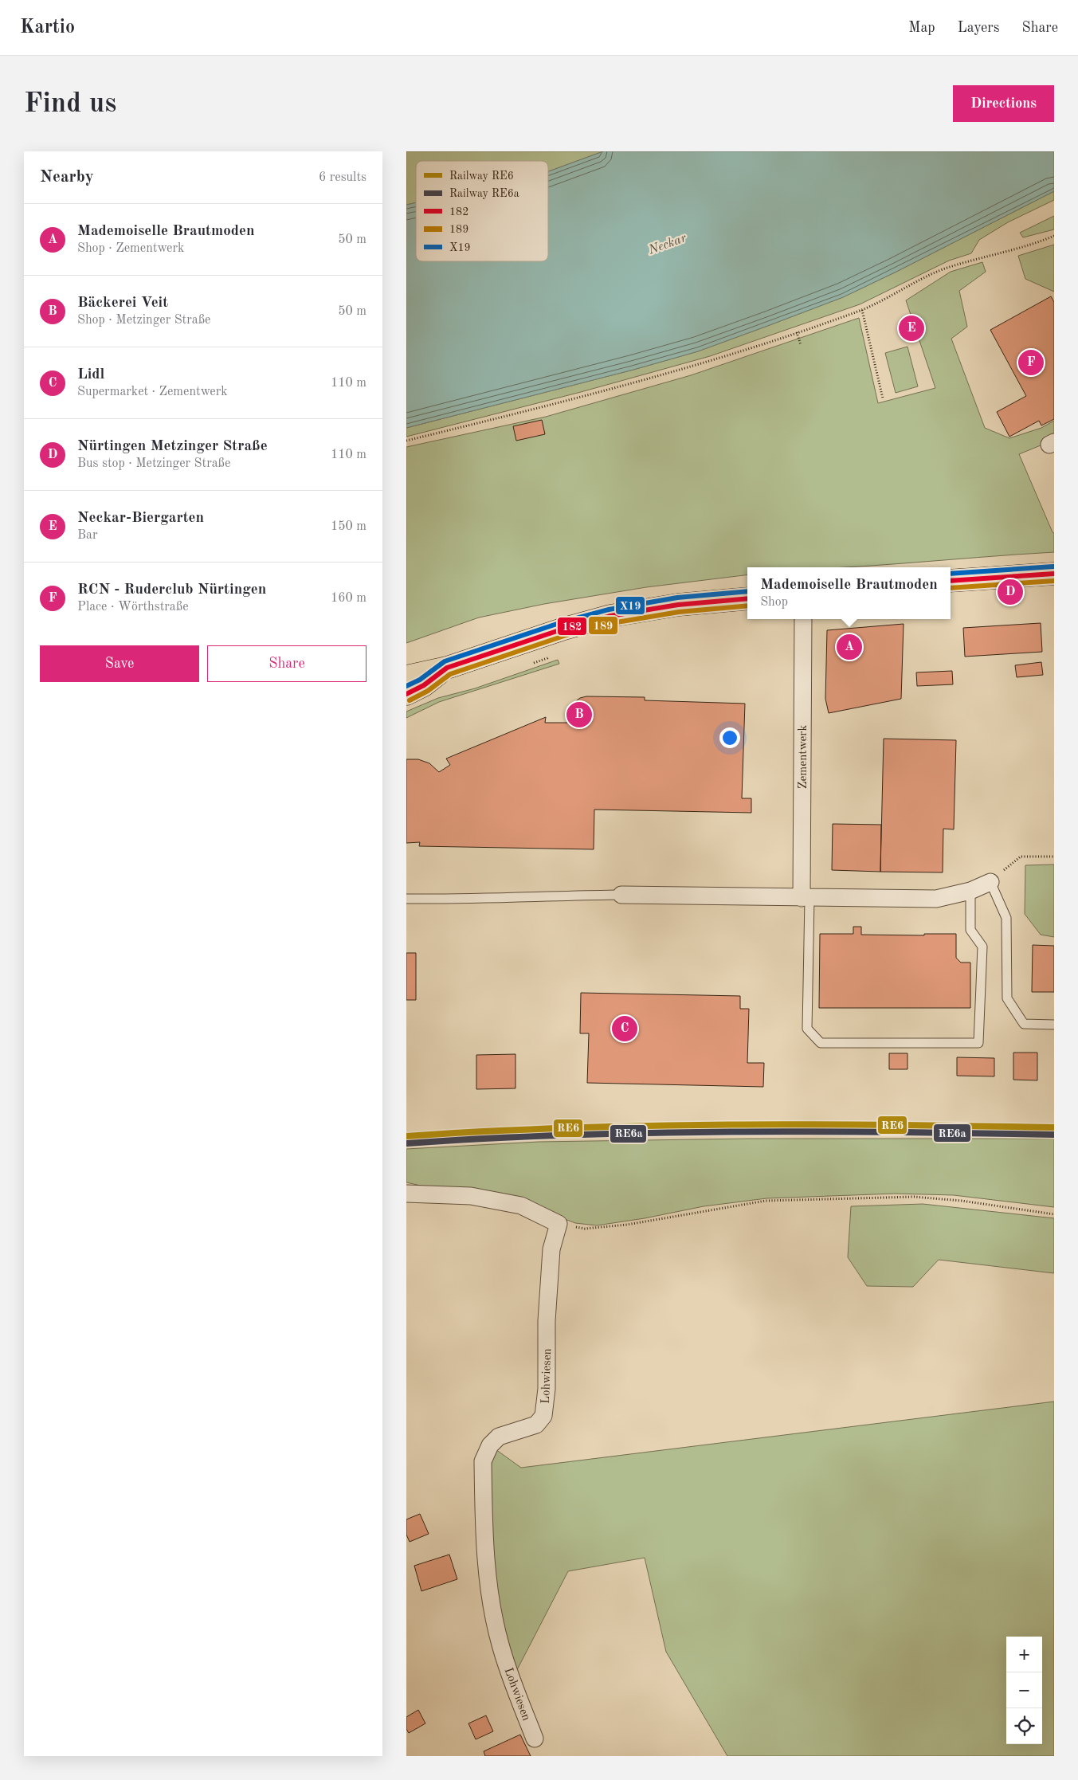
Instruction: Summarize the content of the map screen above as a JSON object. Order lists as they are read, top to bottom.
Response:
{
  "streets": {
    "street": ["Zementwerk", "Lohwiesen"]
  },
  "water": ["Neckar"],
  "lines": [
    "transit line X19",
    "transit line 182",
    "transit line 189",
    "rail line RE6",
    "rail line RE6a"
  ],
  "legend": [
    "Railway RE6",
    "Railway RE6a",
    "182",
    "189",
    "X19"
  ],
  "page": {
    "header": "Kartio",
    "nav": ["Map", "Layers", "Share"],
    "buttons": [
      "Directions",
      ["Save", "Share"]
    ],
    "title": "Find us",
    "heading": ["Nearby", "6 results"],
    "list": [
      {
        "mark": "A",
        "name": "Mademoiselle Brautmoden",
        "note": "Shop · Zementwerk",
        "value": "50 m"
      },
      {
        "mark": "B",
        "name": "Bäckerei Veit",
        "note": "Shop · Metzinger Straße",
        "value": "50 m"
      },
      {
        "mark": "C",
        "name": "Lidl",
        "note": "Supermarket · Zementwerk",
        "value": "110 m"
      },
      {
        "mark": "D",
        "name": "Nürtingen Metzinger Straße",
        "note": "Bus stop · Metzinger Straße",
        "value": "110 m"
      },
      {
        "mark": "E",
        "name": "Neckar-Biergarten",
        "note": "Bar",
        "value": "150 m"
      },
      {
        "mark": "F",
        "name": "RCN - Ruderclub Nürtingen",
        "note": "Place · Wörthstraße",
        "value": "160 m"
      }
    ],
    "pins": [
      "E",
      "F",
      "D",
      "A",
      "B",
      "C"
    ],
    "popup": ["Mademoiselle Brautmoden", "Shop"],
    "map_buttons": ["+", "−"]
  }
}
